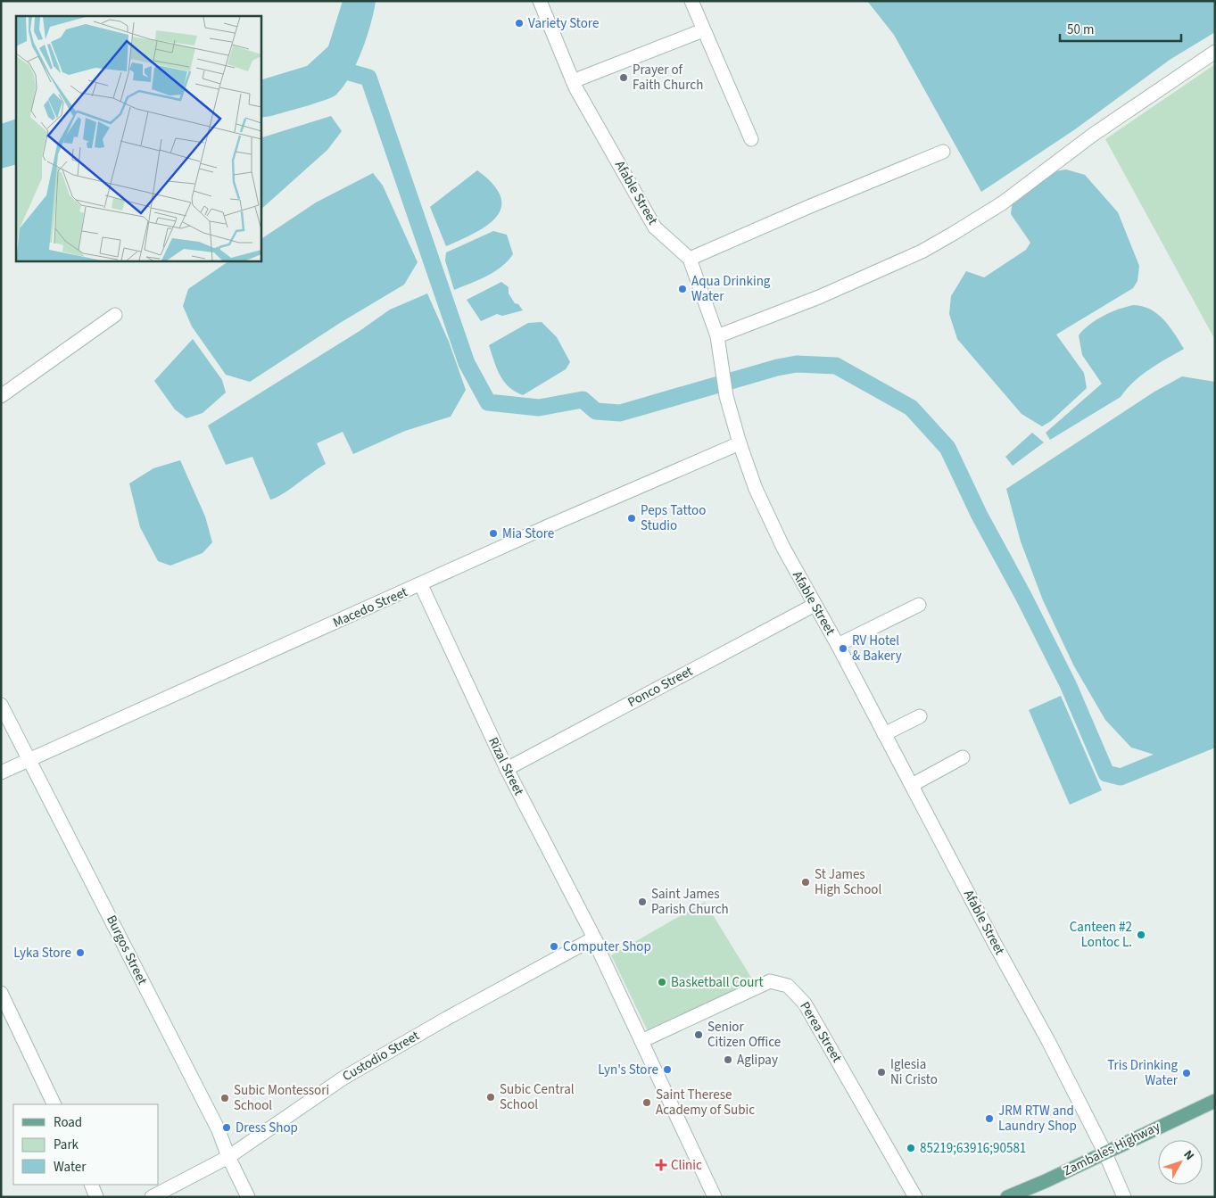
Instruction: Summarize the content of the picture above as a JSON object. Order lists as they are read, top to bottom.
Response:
{
  "streets": {
    "main road": ["Zambales Highway"],
    "street": [
      "Afable Street",
      "Macedo Street",
      "Ponco Street",
      "Rizal Street",
      "Burgos Street",
      "Perea Street",
      "Custodio Street"
    ]
  },
  "crossings": [
    ["Afable Street", "Macedo Street"],
    ["Afable Street", "Ponco Street"],
    ["Afable Street", "Zambales Highway"],
    ["Macedo Street", "Rizal Street"],
    ["Macedo Street", "Burgos Street"],
    ["Ponco Street", "Rizal Street"],
    ["Rizal Street", "Perea Street"],
    ["Rizal Street", "Custodio Street"],
    ["Burgos Street", "Custodio Street"]
  ],
  "places": {
    "other": [
      "Variety Store",
      "Prayer of Faith Church",
      "Aqua Drinking Water",
      "Peps Tattoo Studio",
      "Mia Store",
      "RV Hotel & Bakery",
      "St James High School",
      "Saint James Parish Church",
      "Canteen #2 Lontoc L.",
      "Computer Shop",
      "Lyka Store",
      "Basketball Court",
      "Senior Citizen Office",
      "Aglipay",
      "Lyn's Store",
      "Iglesia Ni Cristo",
      "Tris Drinking Water",
      "Subic Central School",
      "Subic Montessori School",
      "Saint Therese Academy of Subic",
      "JRM RTW and Laundry Shop",
      "Dress Shop",
      "85219;63916;90581"
    ],
    "health": ["Clinic"]
  },
  "legend": ["Road", "Park", "Water"],
  "scale_bar": "50 m",
  "north": "top right"
}
